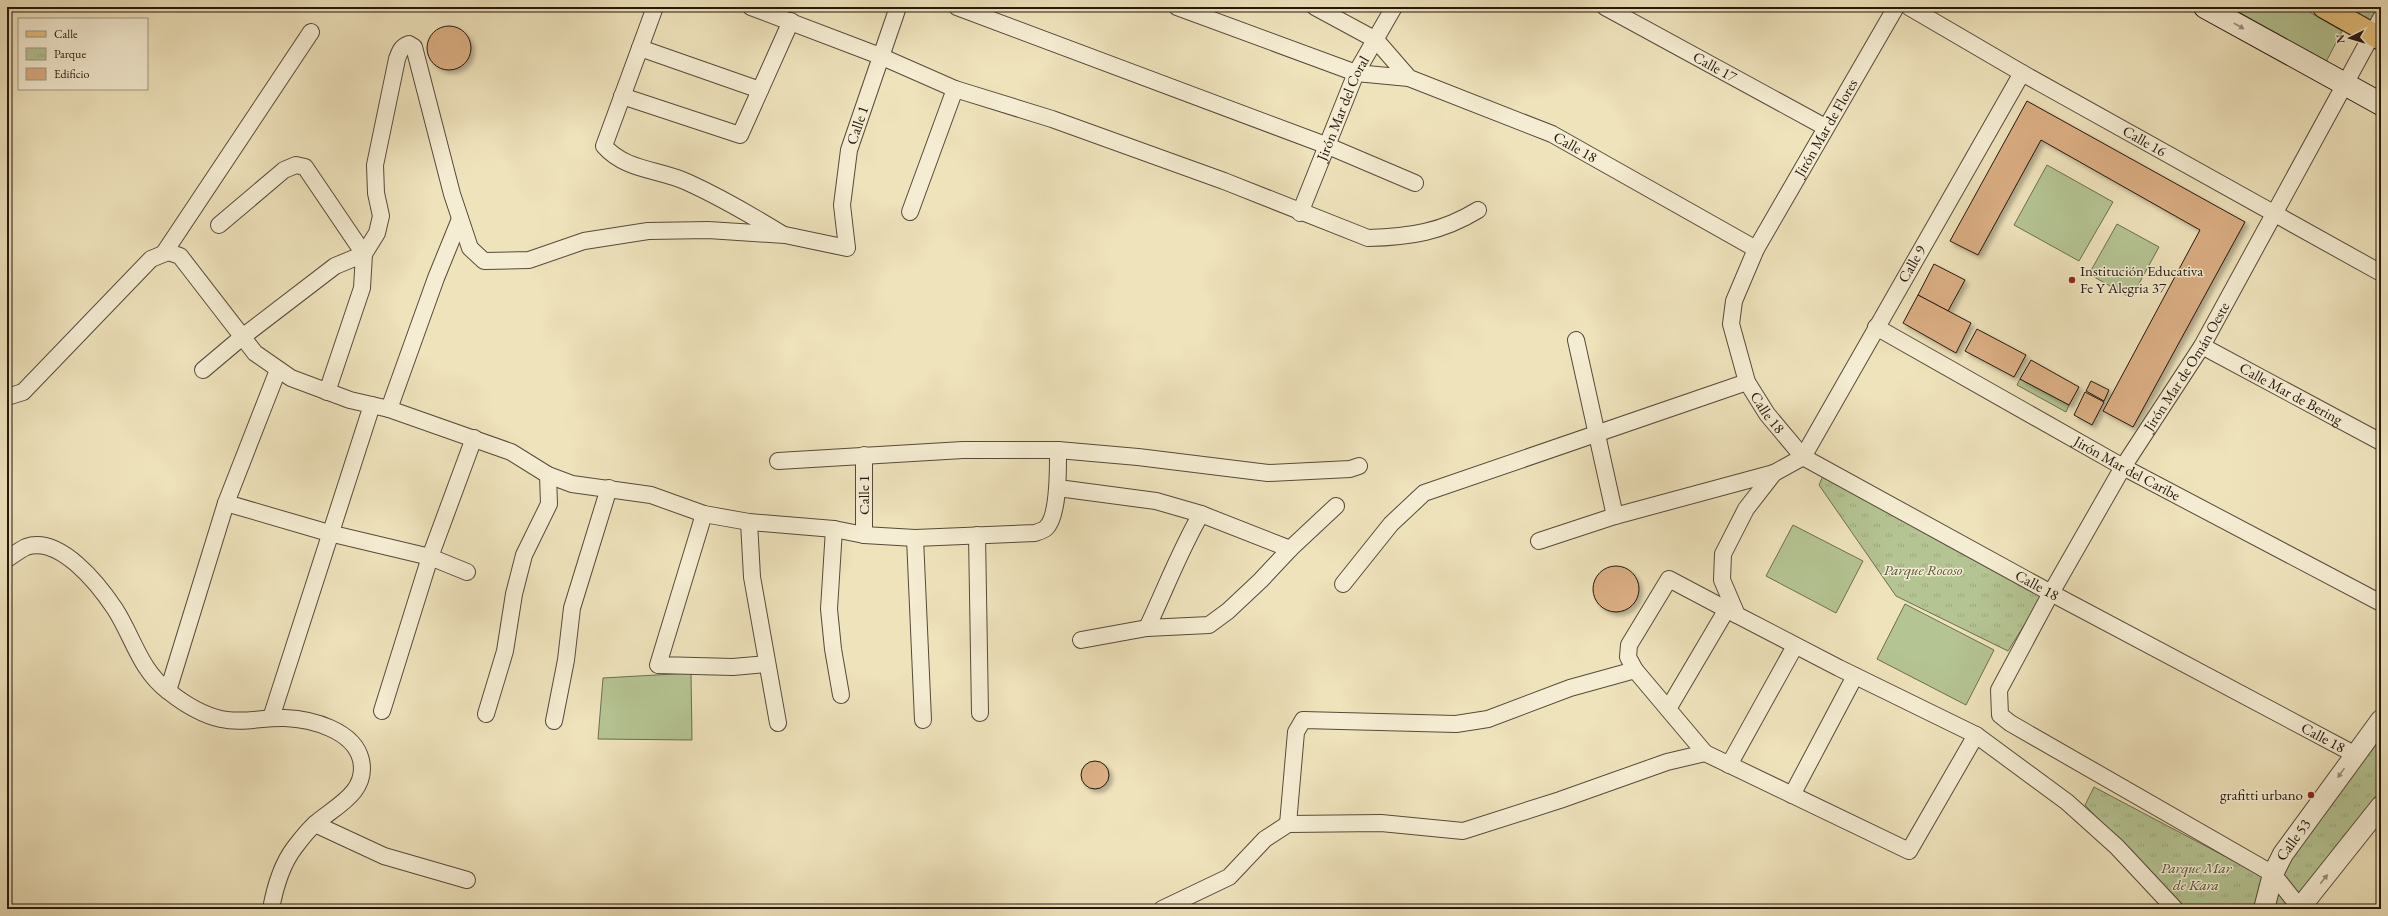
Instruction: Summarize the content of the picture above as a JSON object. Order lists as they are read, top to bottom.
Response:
{
  "streets": {
    "street": [
      "Calle 17",
      "Jirón Mar del Coral",
      "Calle 1",
      "Jirón Mar de Flores",
      "Calle 16",
      "Calle 18",
      "Calle 9",
      "Jirón Mar de Omán Oeste",
      "Calle Mar de Bering",
      "Jirón Mar del Caribe",
      "Calle 53"
    ]
  },
  "crossings": [
    ["Calle 17", "Jirón Mar de Flores"],
    ["Jirón Mar del Coral", "Calle 18"],
    ["Jirón Mar de Flores", "Calle 18"],
    ["Calle 16", "Calle 9"],
    ["Calle 16", "Jirón Mar de Omán Oeste"],
    ["Calle 18", "Calle 9"],
    ["Calle 18", "Jirón Mar de Omán Oeste"],
    ["Calle 18", "Calle 53"],
    ["Calle 9", "Jirón Mar del Caribe"],
    ["Jirón Mar de Omán Oeste", "Calle Mar de Bering"],
    ["Jirón Mar de Omán Oeste", "Jirón Mar del Caribe"],
    ["Jirón Mar de Omán Oeste", "Calle 53"]
  ],
  "parks": ["Parque Rocoso", "Parque Mar de Kara"],
  "places": ["Institución Educativa Fe Y Alegria 37", "grafitti urbano"],
  "legend": ["Calle", "Parque", "Edificio"],
  "north": "left"
}
